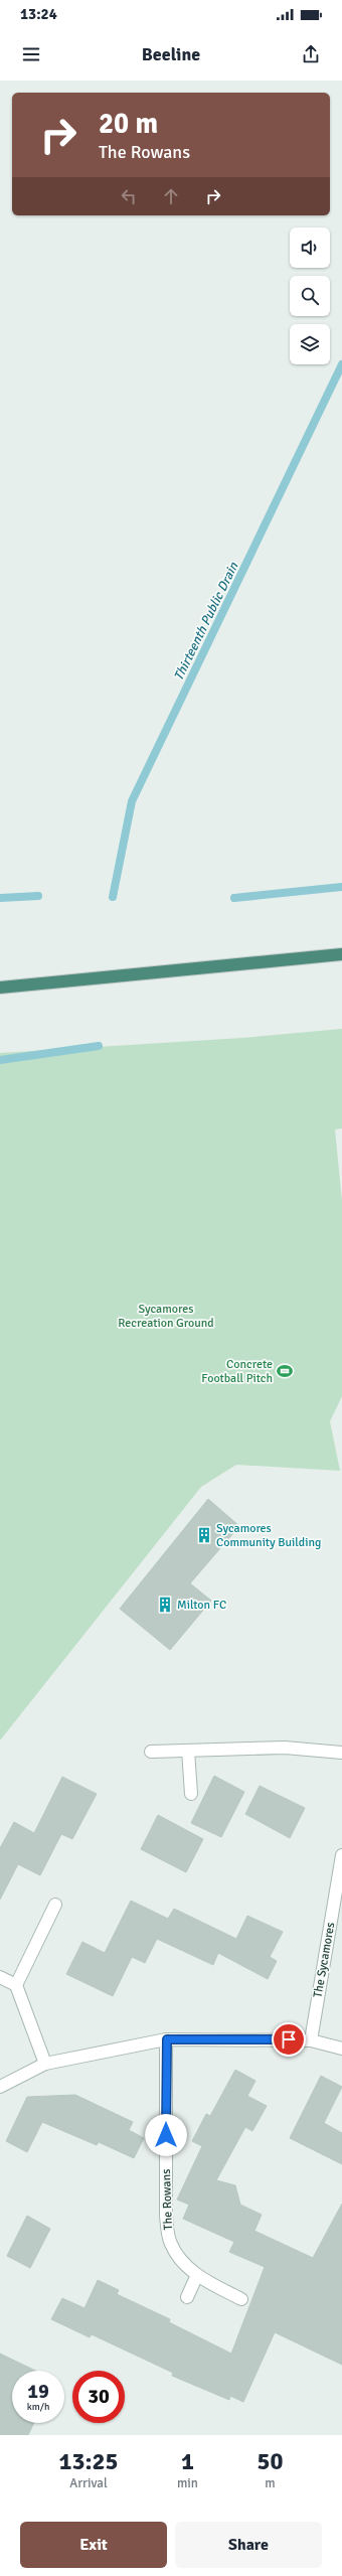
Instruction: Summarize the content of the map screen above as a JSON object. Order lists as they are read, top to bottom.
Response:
{
  "streets": {
    "street": ["The Sycamores", "The Rowans"]
  },
  "water": ["Thirteenth Public Drain"],
  "parks": ["Sycamores Recreation Ground"],
  "places": {
    "sports": ["Concrete Football Pitch"],
    "building": ["Sycamores Community Building", "Milton FC"]
  },
  "page": {
    "status": "13:24",
    "header": "Beeline",
    "turn": ["20 m", "The Rowans"],
    "speed": "19 km/h",
    "limit": "30",
    "eta": [
      "13:25",
      "Arrival",
      "1",
      "min",
      "50",
      "m"
    ],
    "buttons": ["Exit", "Share"]
  }
}
